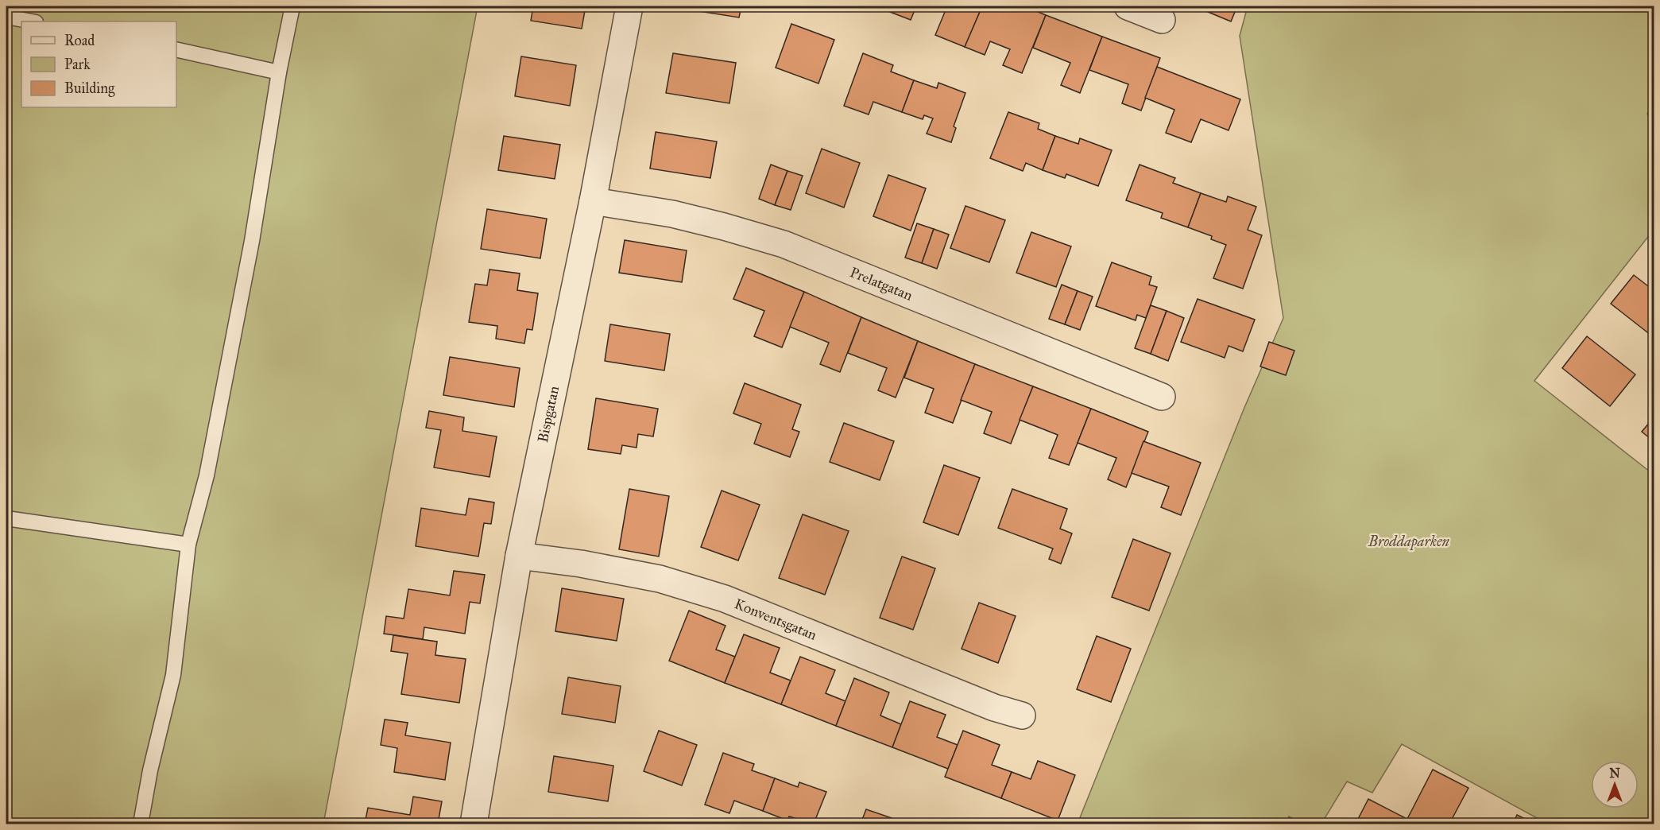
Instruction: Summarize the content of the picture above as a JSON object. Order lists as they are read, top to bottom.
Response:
{
  "streets": {
    "street": ["Prelatgatan", "Bispgatan", "Konventsgatan"]
  },
  "crossings": [
    ["Prelatgatan", "Bispgatan"],
    ["Bispgatan", "Konventsgatan"]
  ],
  "parks": ["Broddaparken"],
  "legend": ["Road", "Park", "Building"],
  "north": "top"
}
